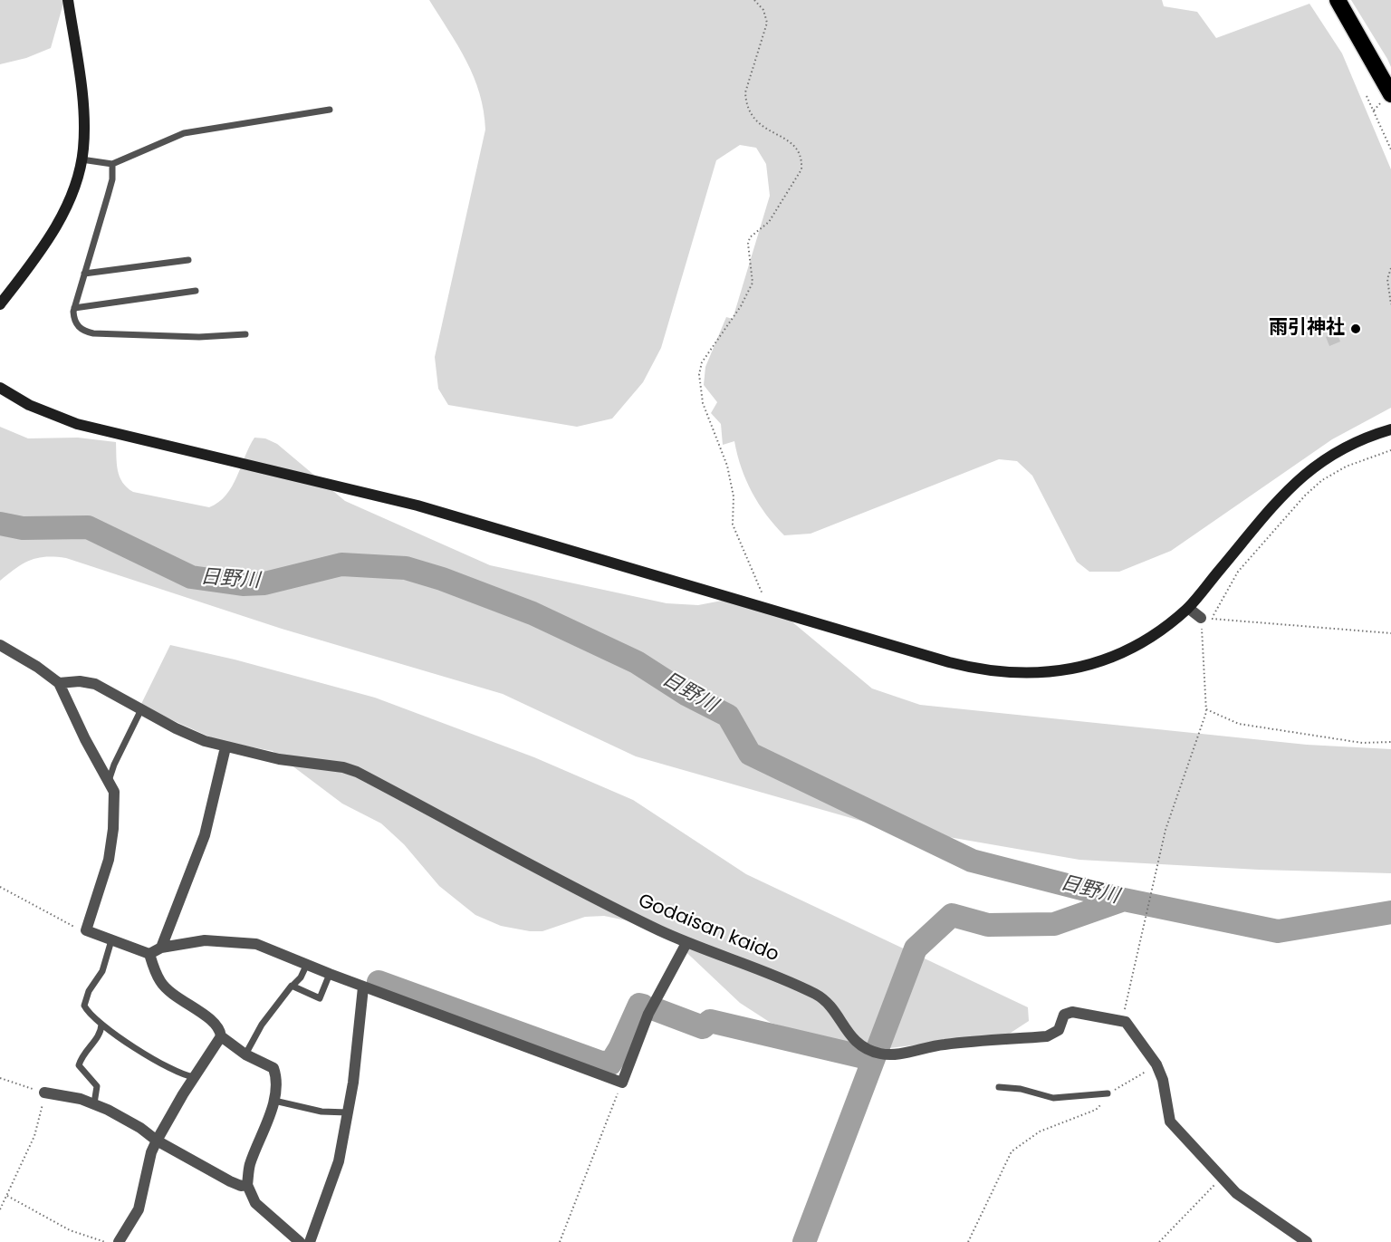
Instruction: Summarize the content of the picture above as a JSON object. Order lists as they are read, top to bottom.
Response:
{
  "streets": {
    "street": ["Godaisan kaido"]
  },
  "water": ["日野川"],
  "places": ["雨引神社"]
}
